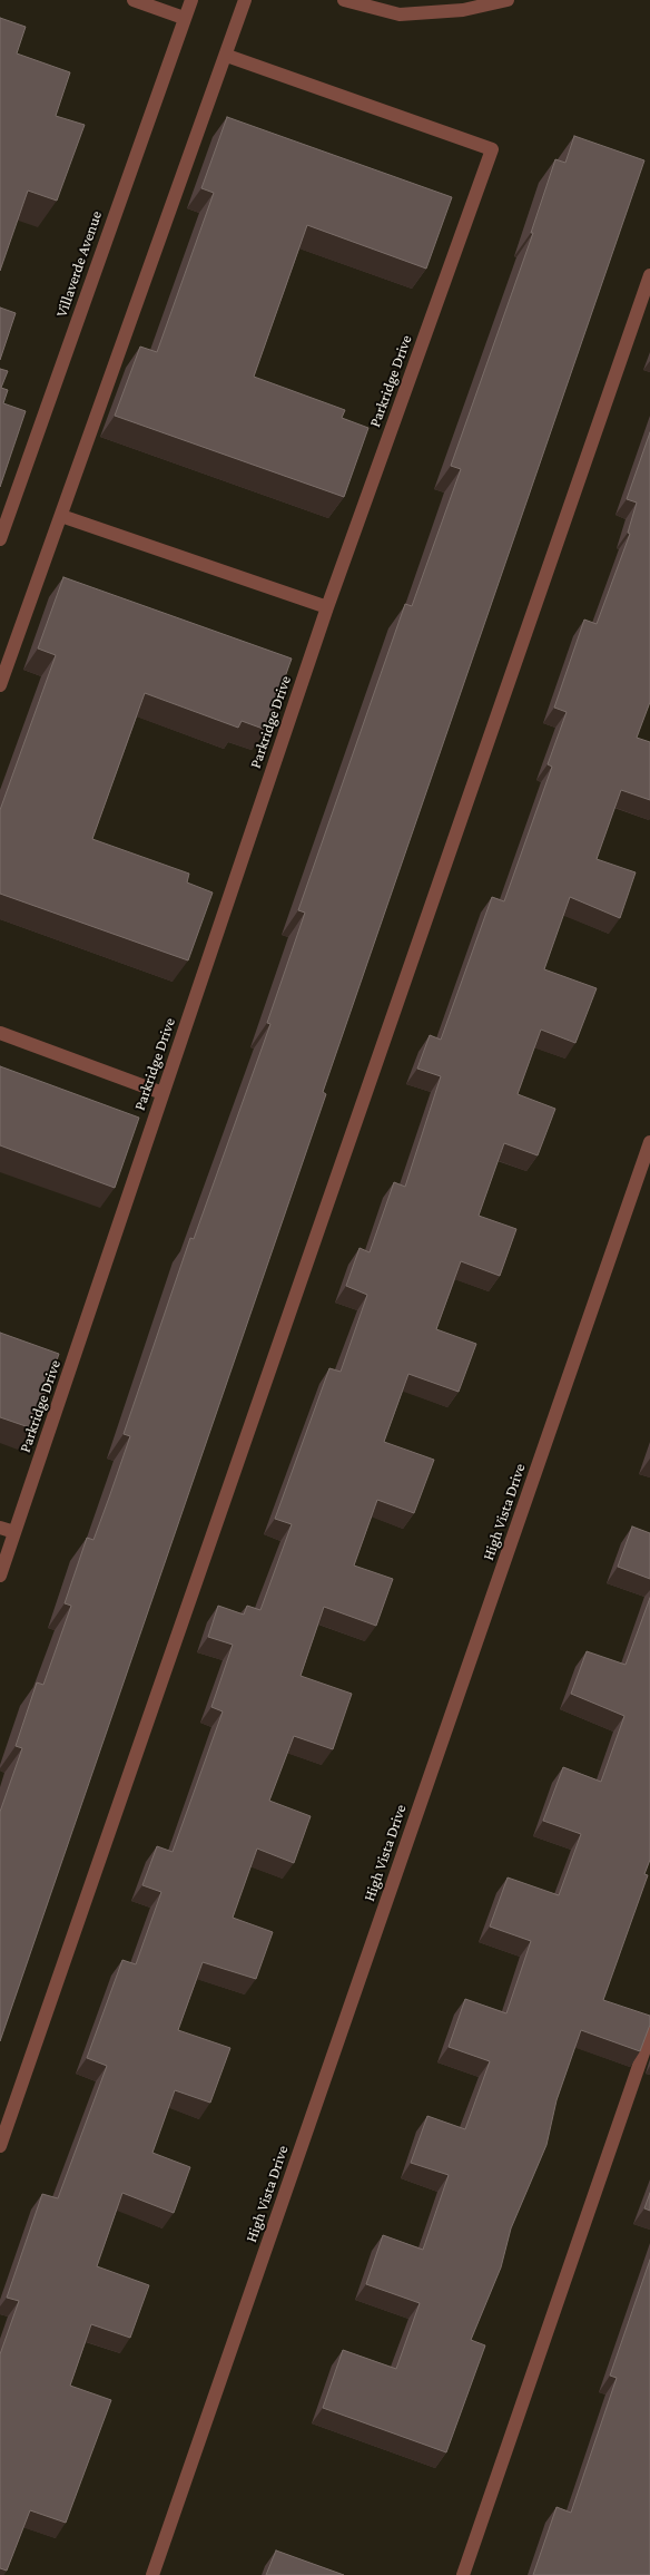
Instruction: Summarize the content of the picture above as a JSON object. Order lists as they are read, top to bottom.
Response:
{
  "streets": {
    "street": ["Villaverde Avenue", "Parkridge Drive", "High Vista Drive"]
  }
}
